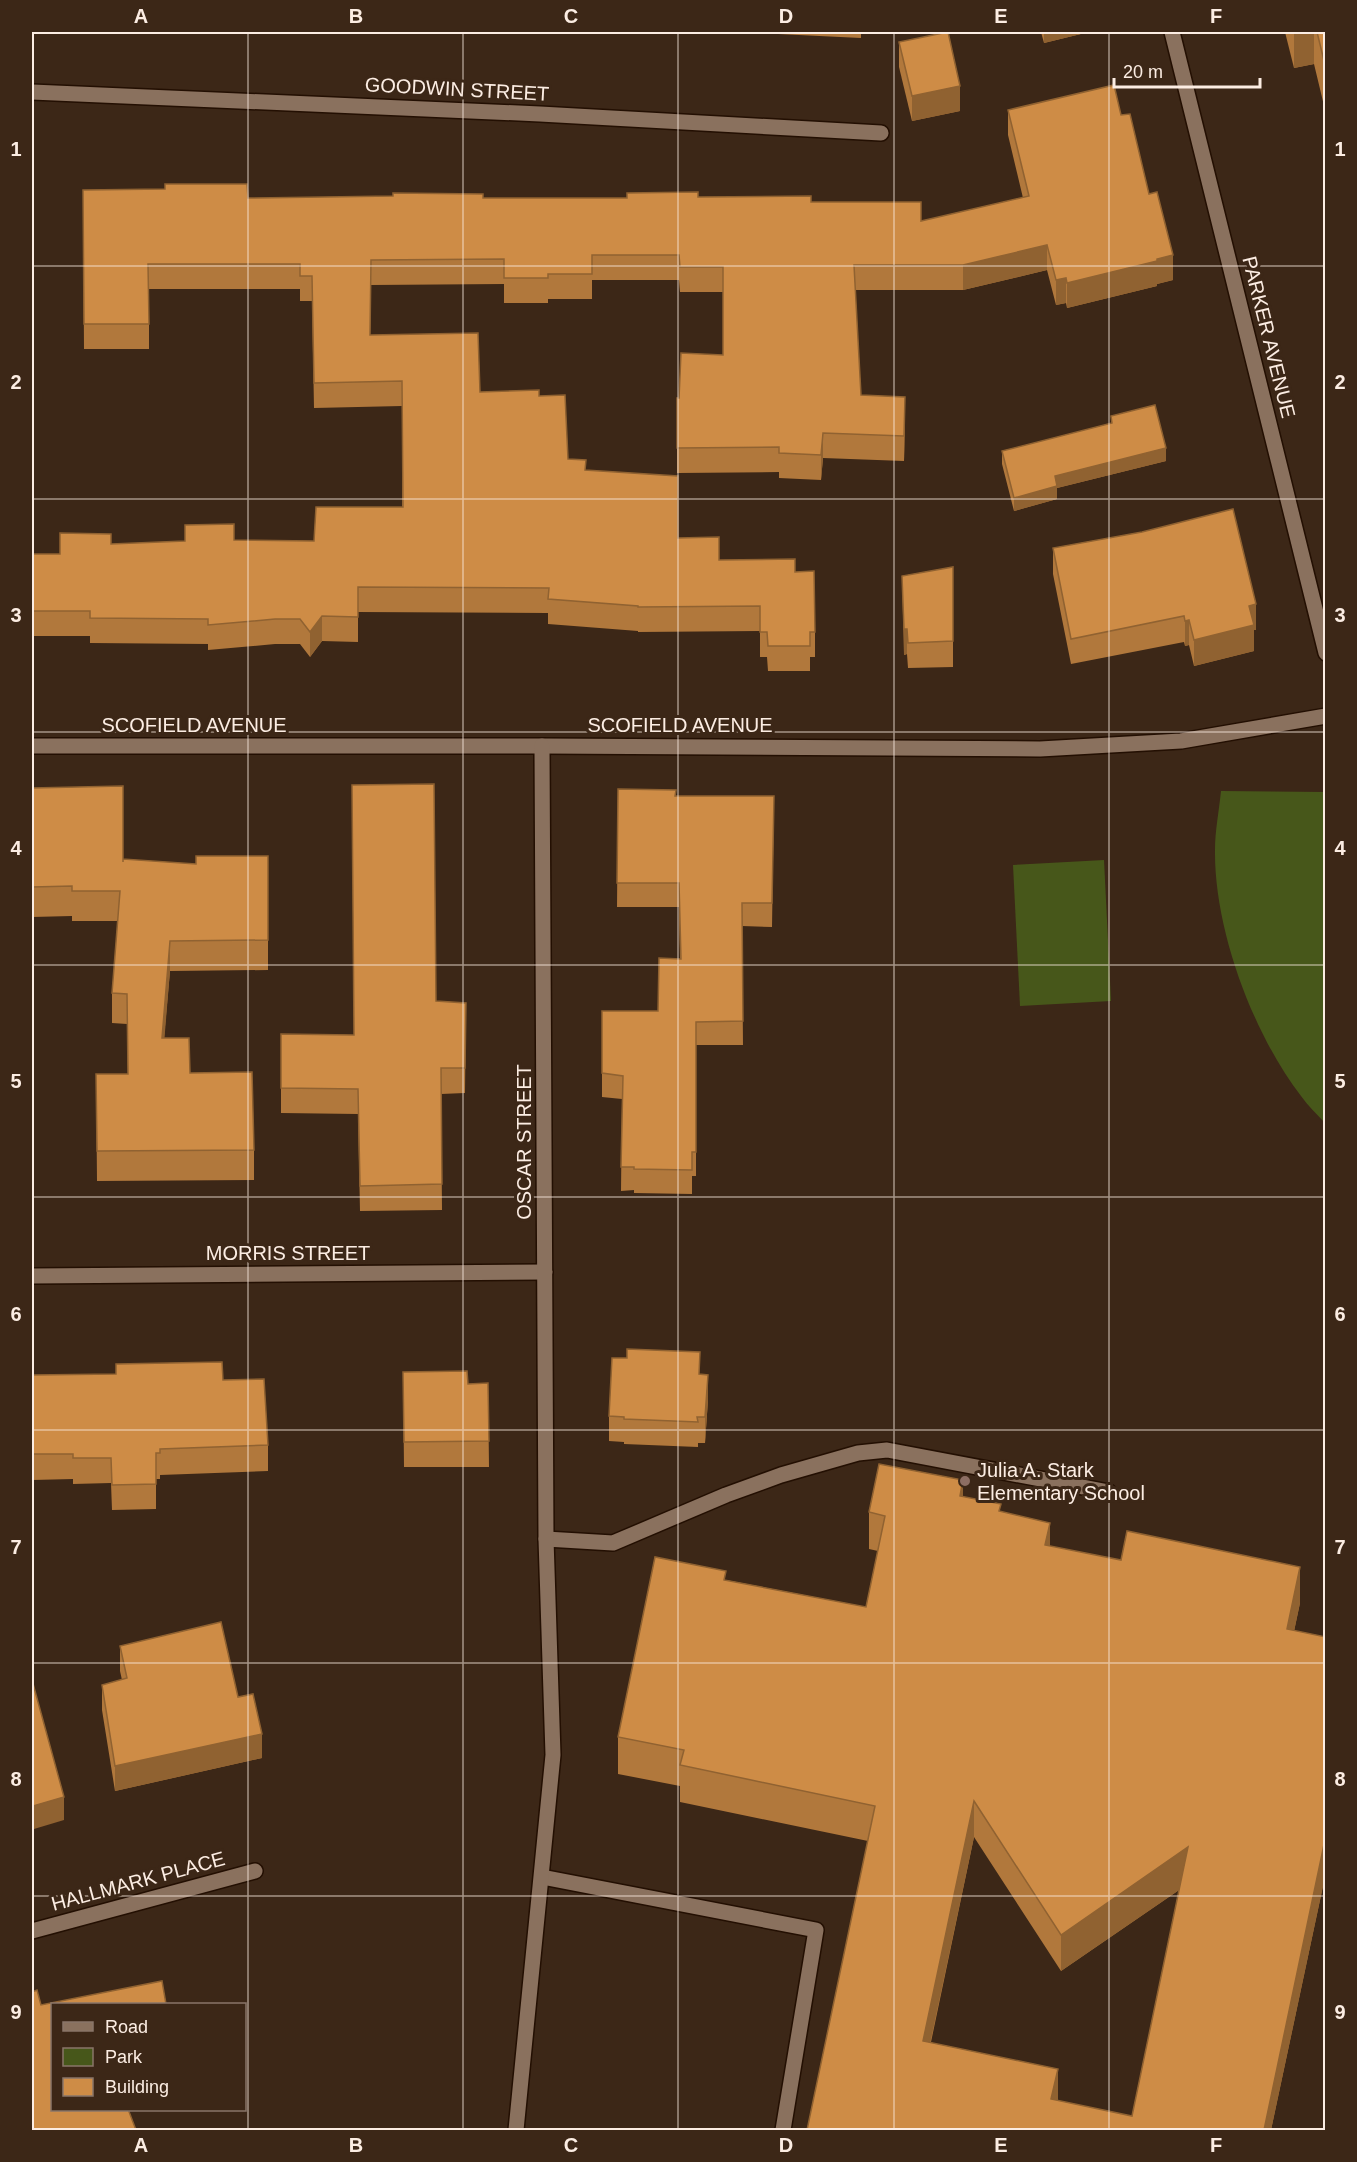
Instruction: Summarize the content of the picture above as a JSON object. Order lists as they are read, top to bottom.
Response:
{
  "streets": {
    "street": [
      "GOODWIN STREET",
      "PARKER AVENUE",
      "SCOFIELD AVENUE",
      "OSCAR STREET",
      "MORRIS STREET",
      "HALLMARK PLACE"
    ]
  },
  "crossings": [
    ["SCOFIELD AVENUE", "OSCAR STREET"],
    ["OSCAR STREET", "MORRIS STREET"]
  ],
  "places": ["Julia A. Stark Elementary School"],
  "legend": ["Road", "Park", "Building"],
  "scale_bar": "20 m",
  "grid": {
    "columns": [
      "A",
      "B",
      "C",
      "D",
      "E",
      "F"
    ],
    "rows": [
      "1",
      "2",
      "3",
      "4",
      "5",
      "6",
      "7",
      "8",
      "9"
    ]
  }
}
